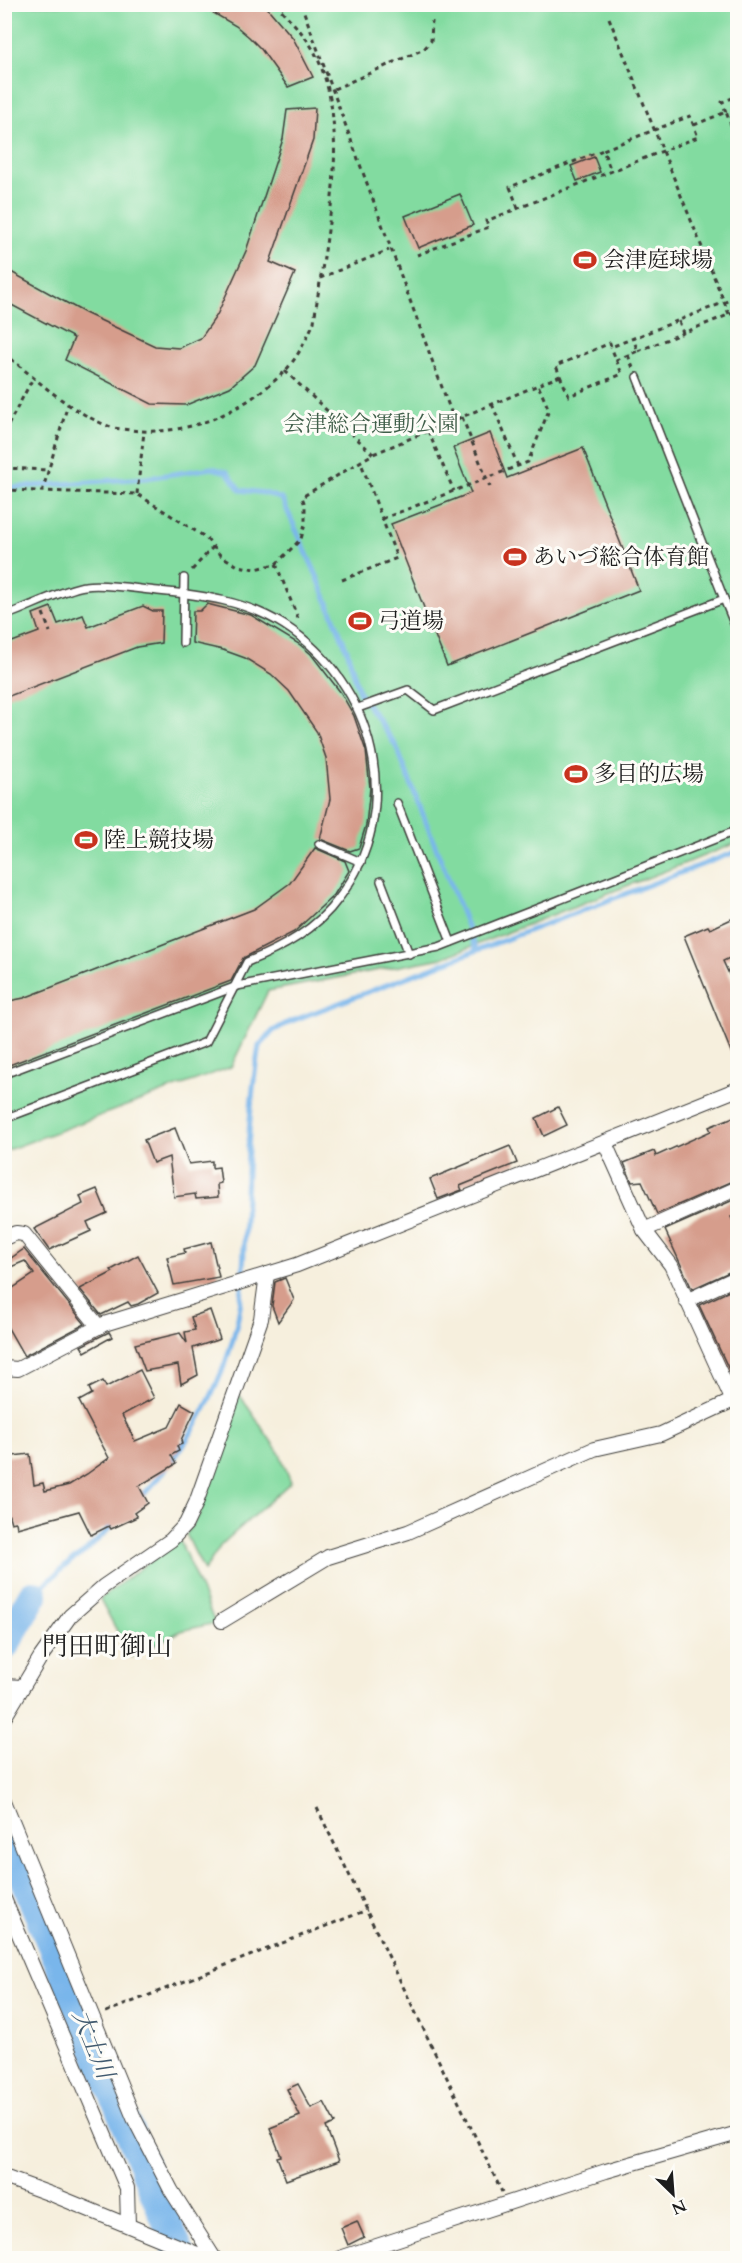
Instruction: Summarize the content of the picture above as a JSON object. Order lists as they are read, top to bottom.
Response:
{
  "districts": ["門田町御山"],
  "water": ["大土川"],
  "parks": ["会津総合運動公園"],
  "places": {
    "sports": [
      "会津庭球場",
      "あいづ総合体育館",
      "弓道場",
      "多目的広場",
      "陸上競技場"
    ]
  },
  "north": "bottom right"
}
